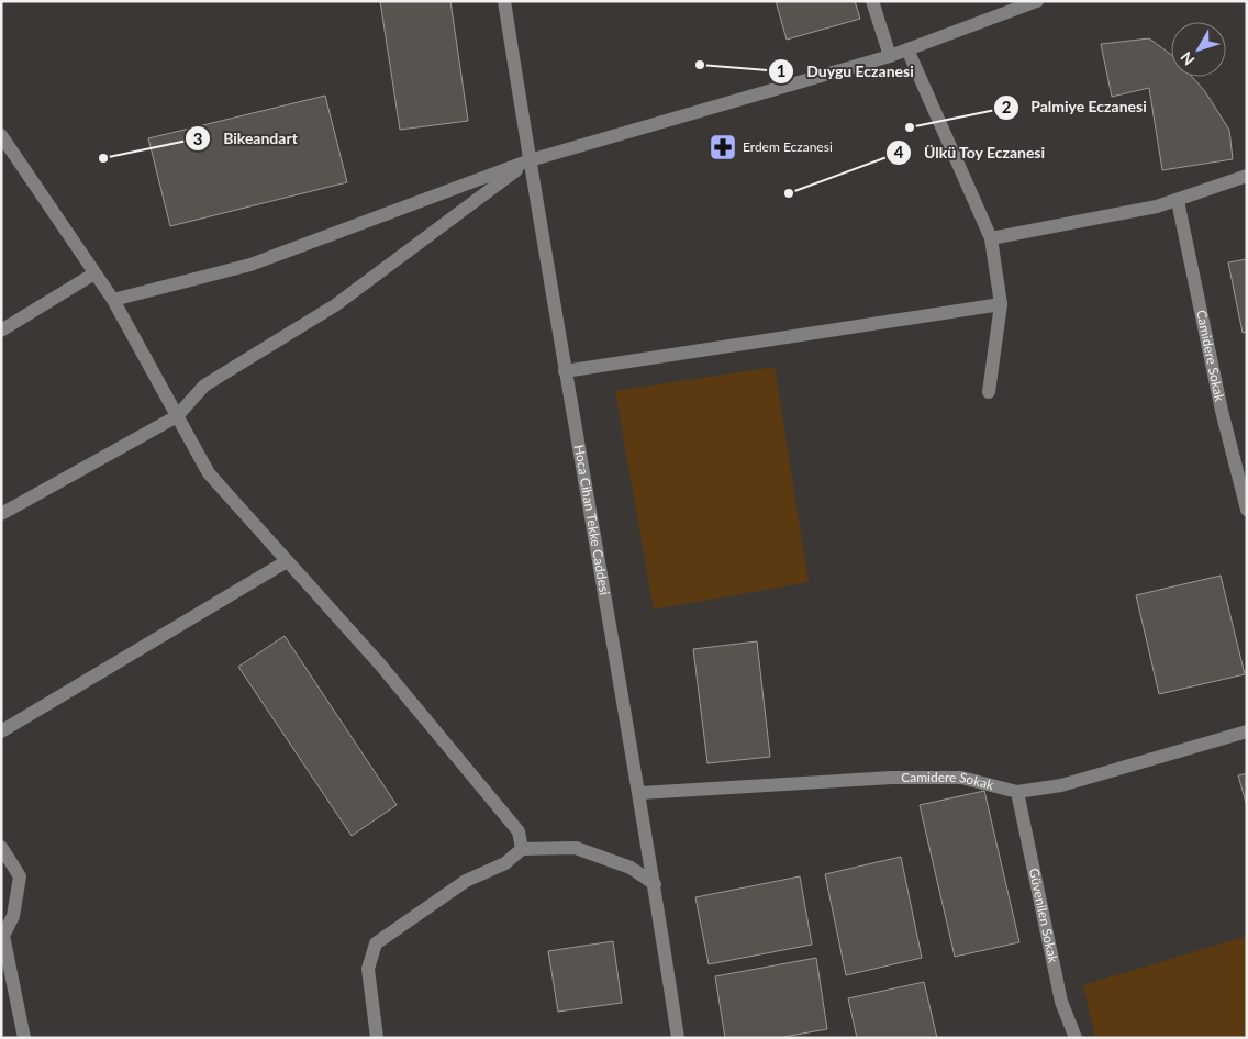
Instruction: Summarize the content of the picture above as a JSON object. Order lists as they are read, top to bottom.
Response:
{
  "streets": {
    "street": ["Camidere Sokak", "Hoca Cihan Tekke Caddesi", "Güvenilen Sokak"]
  },
  "crossings": [
    ["Camidere Sokak", "Hoca Cihan Tekke Caddesi"],
    ["Camidere Sokak", "Güvenilen Sokak"]
  ],
  "places": {
    "other": [
      "Duygu Eczanesi",
      "Palmiye Eczanesi",
      "Bikeandart",
      "Ülkü Toy Eczanesi"
    ],
    "pharmacy": ["Erdem Eczanesi"]
  },
  "north": "bottom left"
}
